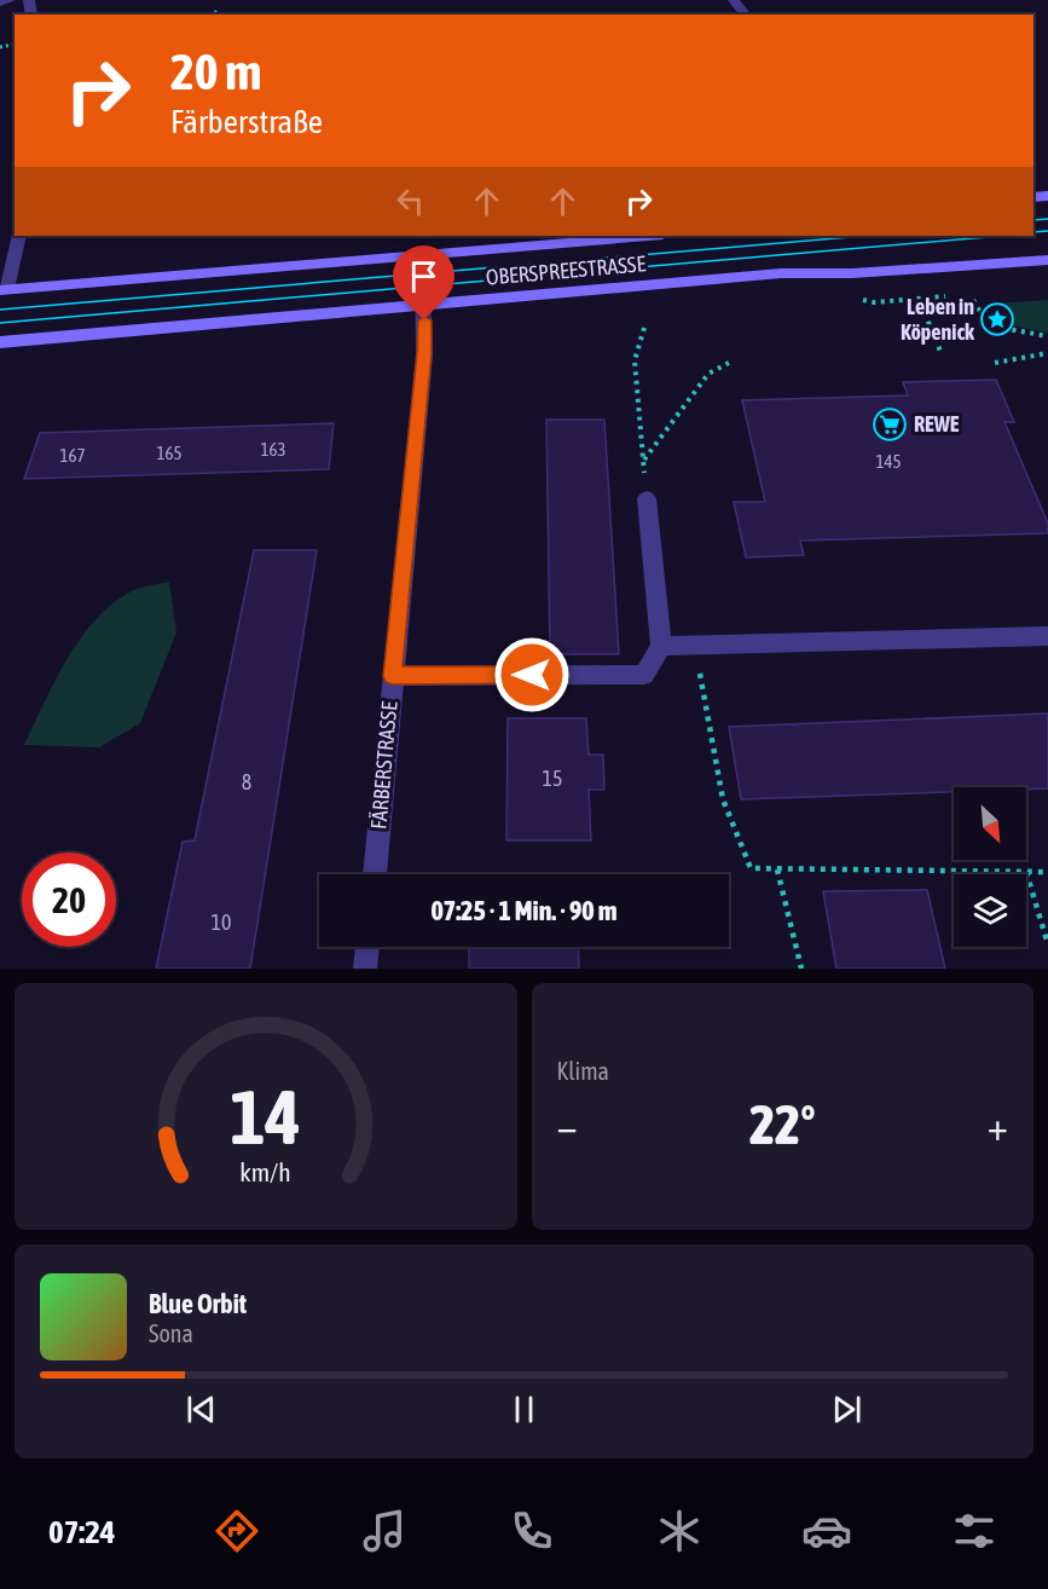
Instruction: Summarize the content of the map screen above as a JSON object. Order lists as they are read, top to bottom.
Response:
{
  "streets": {
    "main road": ["OBERSPREESTRASSE"],
    "street": ["FÄRBERSTRASSE"]
  },
  "crossings": [
    ["OBERSPREESTRASSE", "FÄRBERSTRASSE"]
  ],
  "places": {
    "place": ["Leben in Köpenick"],
    "supermarket": ["REWE"]
  },
  "house_numbers": [
    "163",
    "165",
    "167",
    "145",
    "15",
    "8",
    "10"
  ],
  "north": "bottom right",
  "page": {
    "turn": ["20 m", "Färberstraße"],
    "limit": "20",
    "trip": "07:25 · 1 Min. · 90 m",
    "tile": "Klima",
    "heat": ["−", "22°", "+"],
    "song": ["Blue Orbit", "Sona"],
    "tabs": "07:24",
    "gauge": ["14", "km/h"]
  }
}
